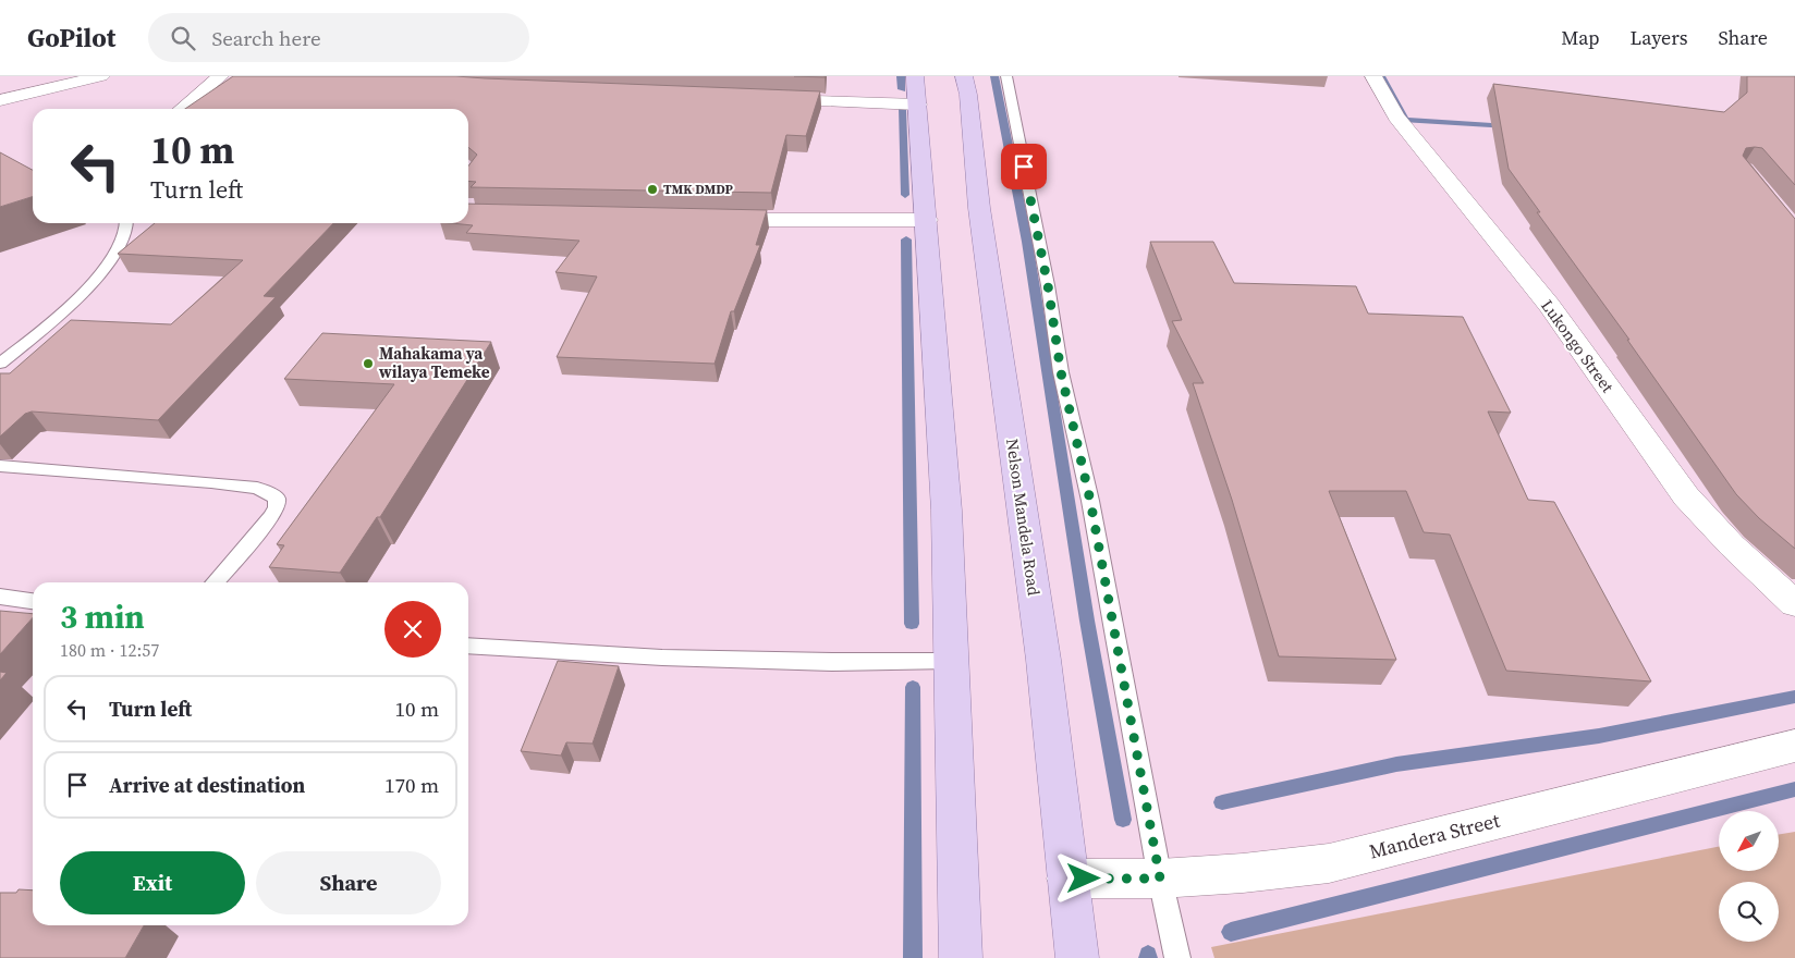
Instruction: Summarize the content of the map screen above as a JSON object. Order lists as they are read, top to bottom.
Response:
{
  "streets": {
    "main road": ["Nelson Mandela Road"],
    "street": ["Lukongo Street", "Mandera Street"]
  },
  "crossings": [
    ["Nelson Mandela Road", "Mandera Street"]
  ],
  "places": ["TMK DMDP", "Mahakama ya wilaya Temeke"],
  "north": "bottom left",
  "page": {
    "header": "GoPilot",
    "search": "Search here",
    "nav": ["Map", "Layers", "Share"],
    "turn": ["10 m", "Turn left"],
    "heading": ["3 min", "180 m · 12:57"],
    "list": [
      {
        "name": "Turn left",
        "value": "10 m"
      },
      {
        "name": "Arrive at destination",
        "value": "170 m"
      }
    ],
    "buttons": ["Exit", "Share"]
  }
}
